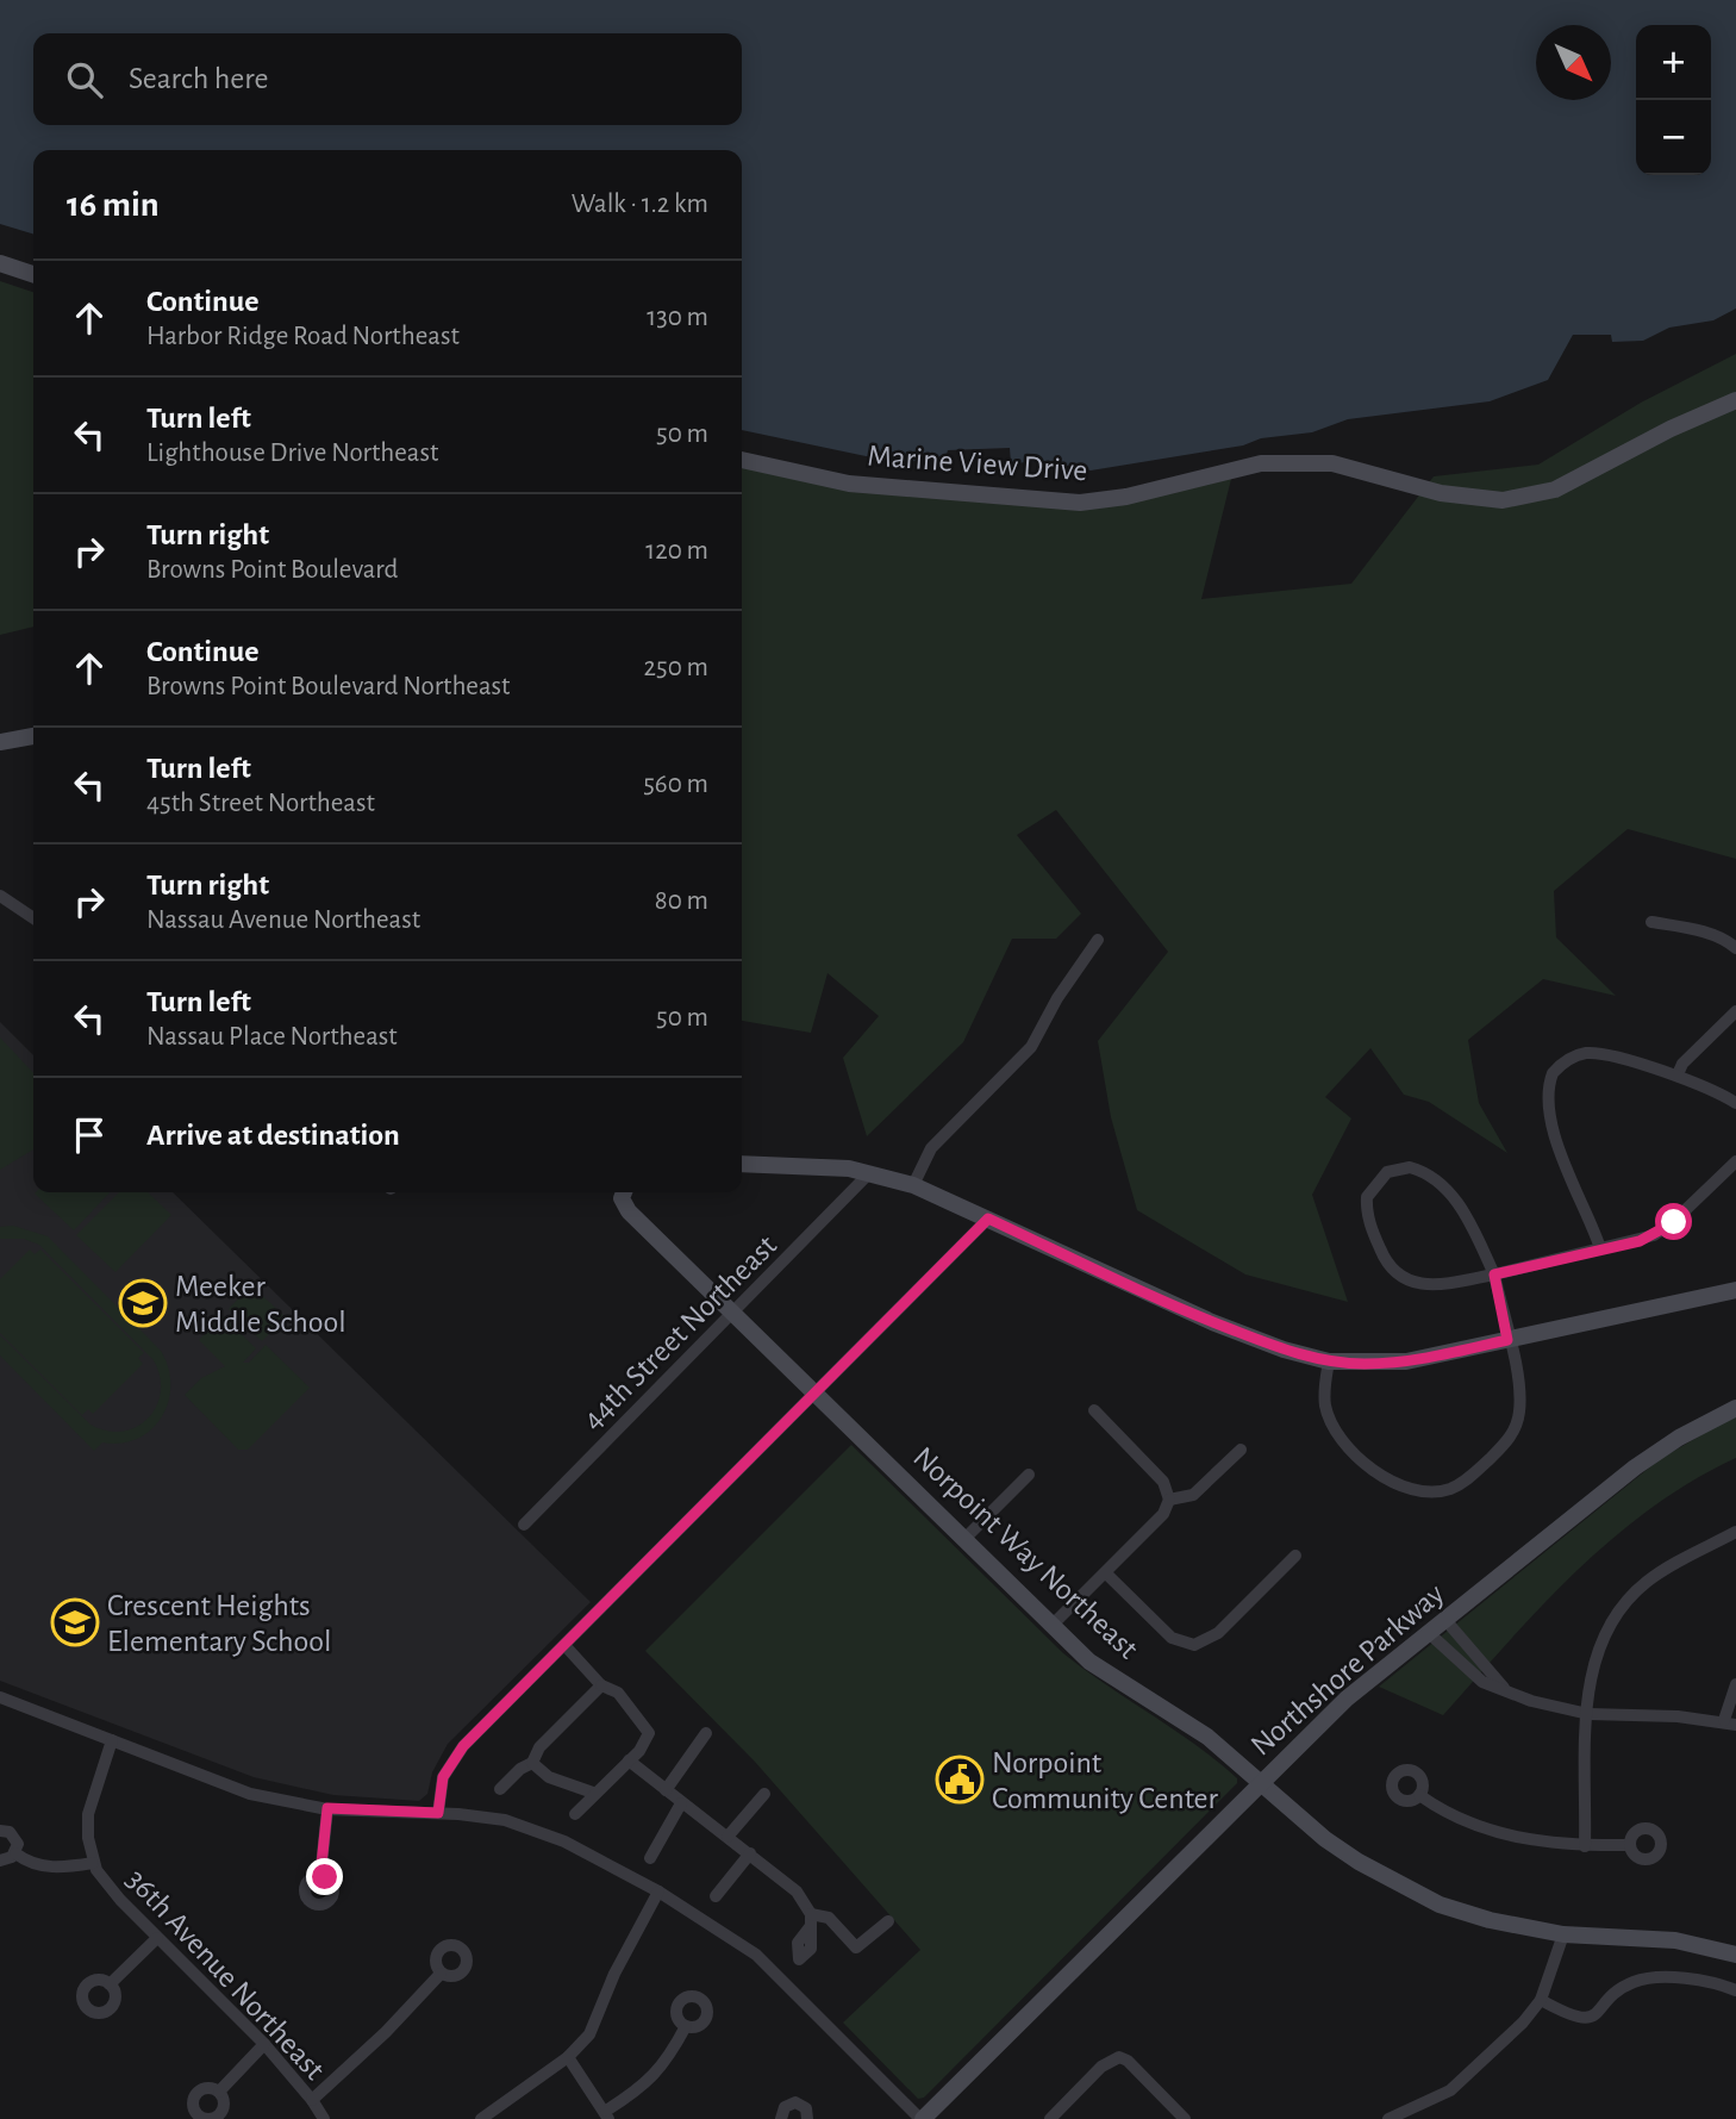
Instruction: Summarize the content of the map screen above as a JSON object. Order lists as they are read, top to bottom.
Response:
{
  "streets": {
    "street": [
      "Marine View Drive",
      "44th Street Northeast",
      "Norpoint Way Northeast",
      "Northshore Parkway",
      "36th Avenue Northeast"
    ]
  },
  "crossings": [
    ["44th Street Northeast", "Norpoint Way Northeast"],
    ["Norpoint Way Northeast", "Northshore Parkway"]
  ],
  "places": {
    "school or university": ["Meeker Middle School", "Crescent Heights Elementary School"],
    "public building": ["Norpoint Community Center"]
  },
  "north": "bottom right",
  "page": {
    "map_buttons": ["+", "−"],
    "search": "Search here",
    "heading": ["16 min", "Walk · 1.2 km"],
    "list": [
      ["Continue", "Harbor Ridge Road Northeast", "130 m"],
      ["Turn left", "Lighthouse Drive Northeast", "50 m"],
      ["Turn right", "Browns Point Boulevard", "120 m"],
      ["Continue", "Browns Point Boulevard Northeast", "250 m"],
      ["Turn left", "45th Street Northeast", "560 m"],
      ["Turn right", "Nassau Avenue Northeast", "80 m"],
      ["Turn left", "Nassau Place Northeast", "50 m"],
      "Arrive at destination"
    ]
  }
}
